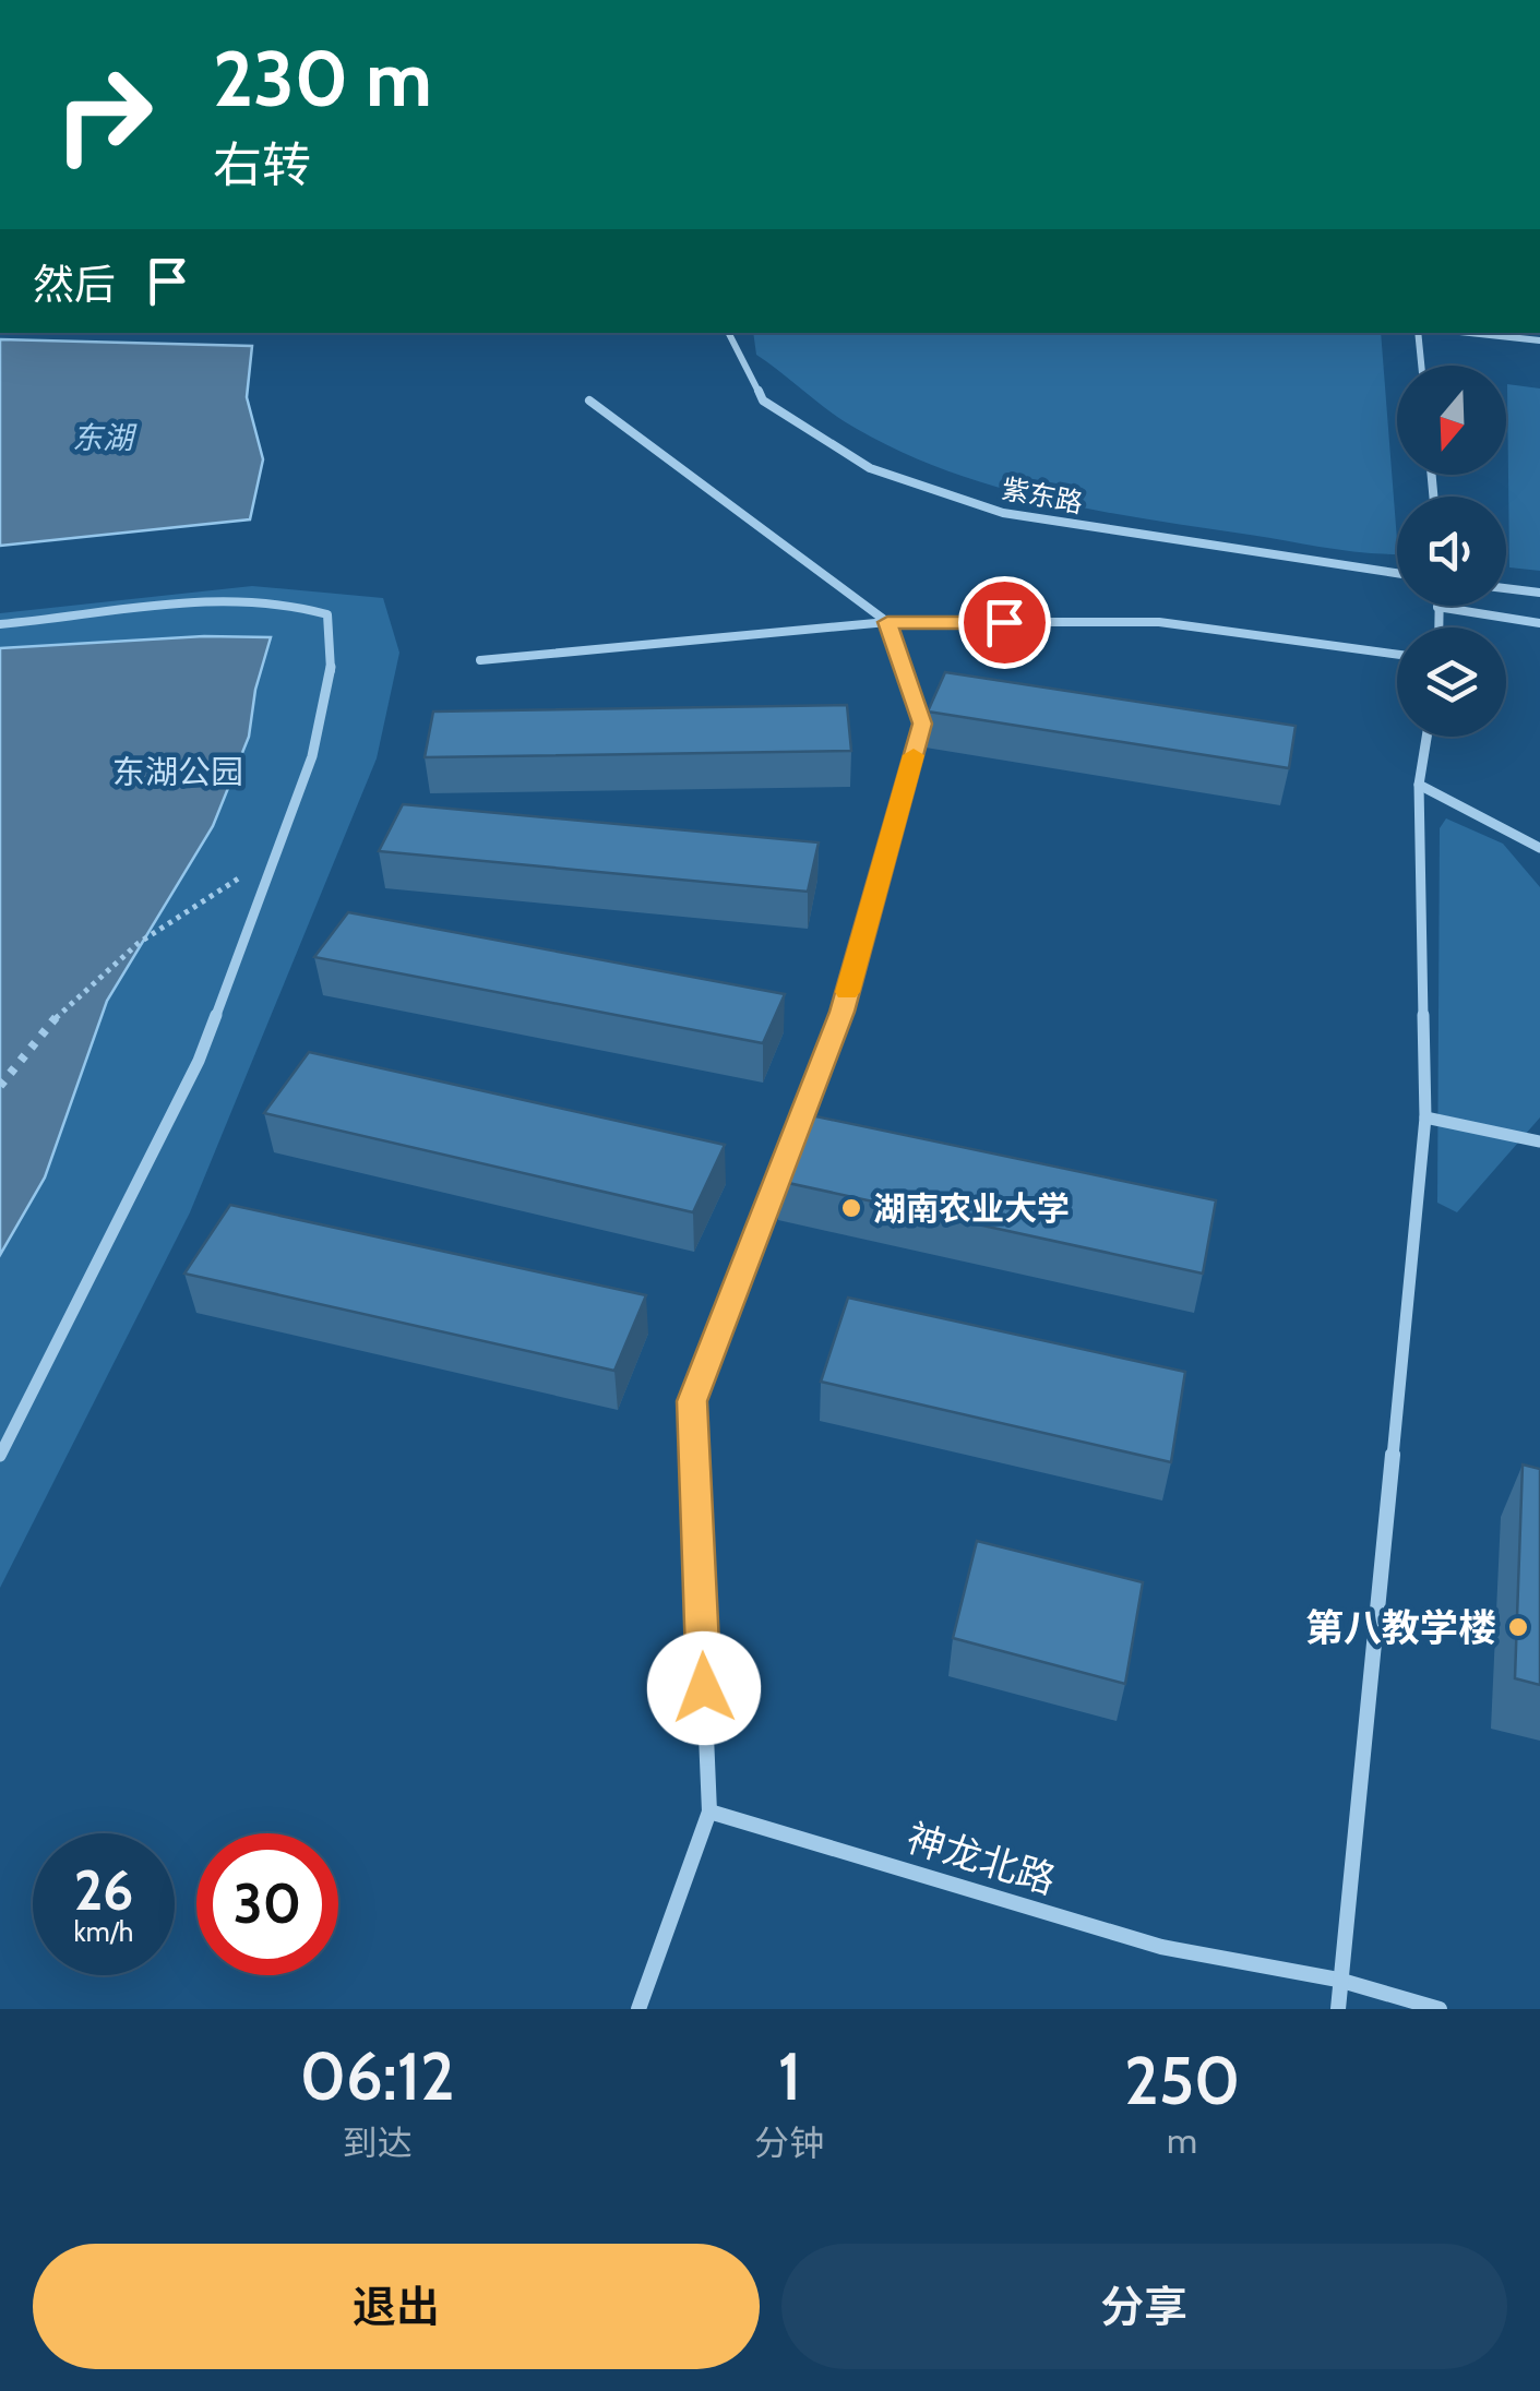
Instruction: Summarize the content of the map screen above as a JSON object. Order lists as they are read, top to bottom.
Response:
{
  "streets": {
    "street": ["紫东路", "神龙北路"]
  },
  "water": ["东湖"],
  "parks": ["东湖公园"],
  "places": ["湖南农业大学", "第八教学楼"],
  "north": "bottom",
  "page": {
    "turn": ["230 m", "右转"],
    "then": "然后",
    "speed": "26 km/h",
    "limit": "30",
    "eta": [
      "06:12",
      "到达",
      "1",
      "分钟",
      "250",
      "m"
    ],
    "buttons": ["退出", "分享"]
  }
}
